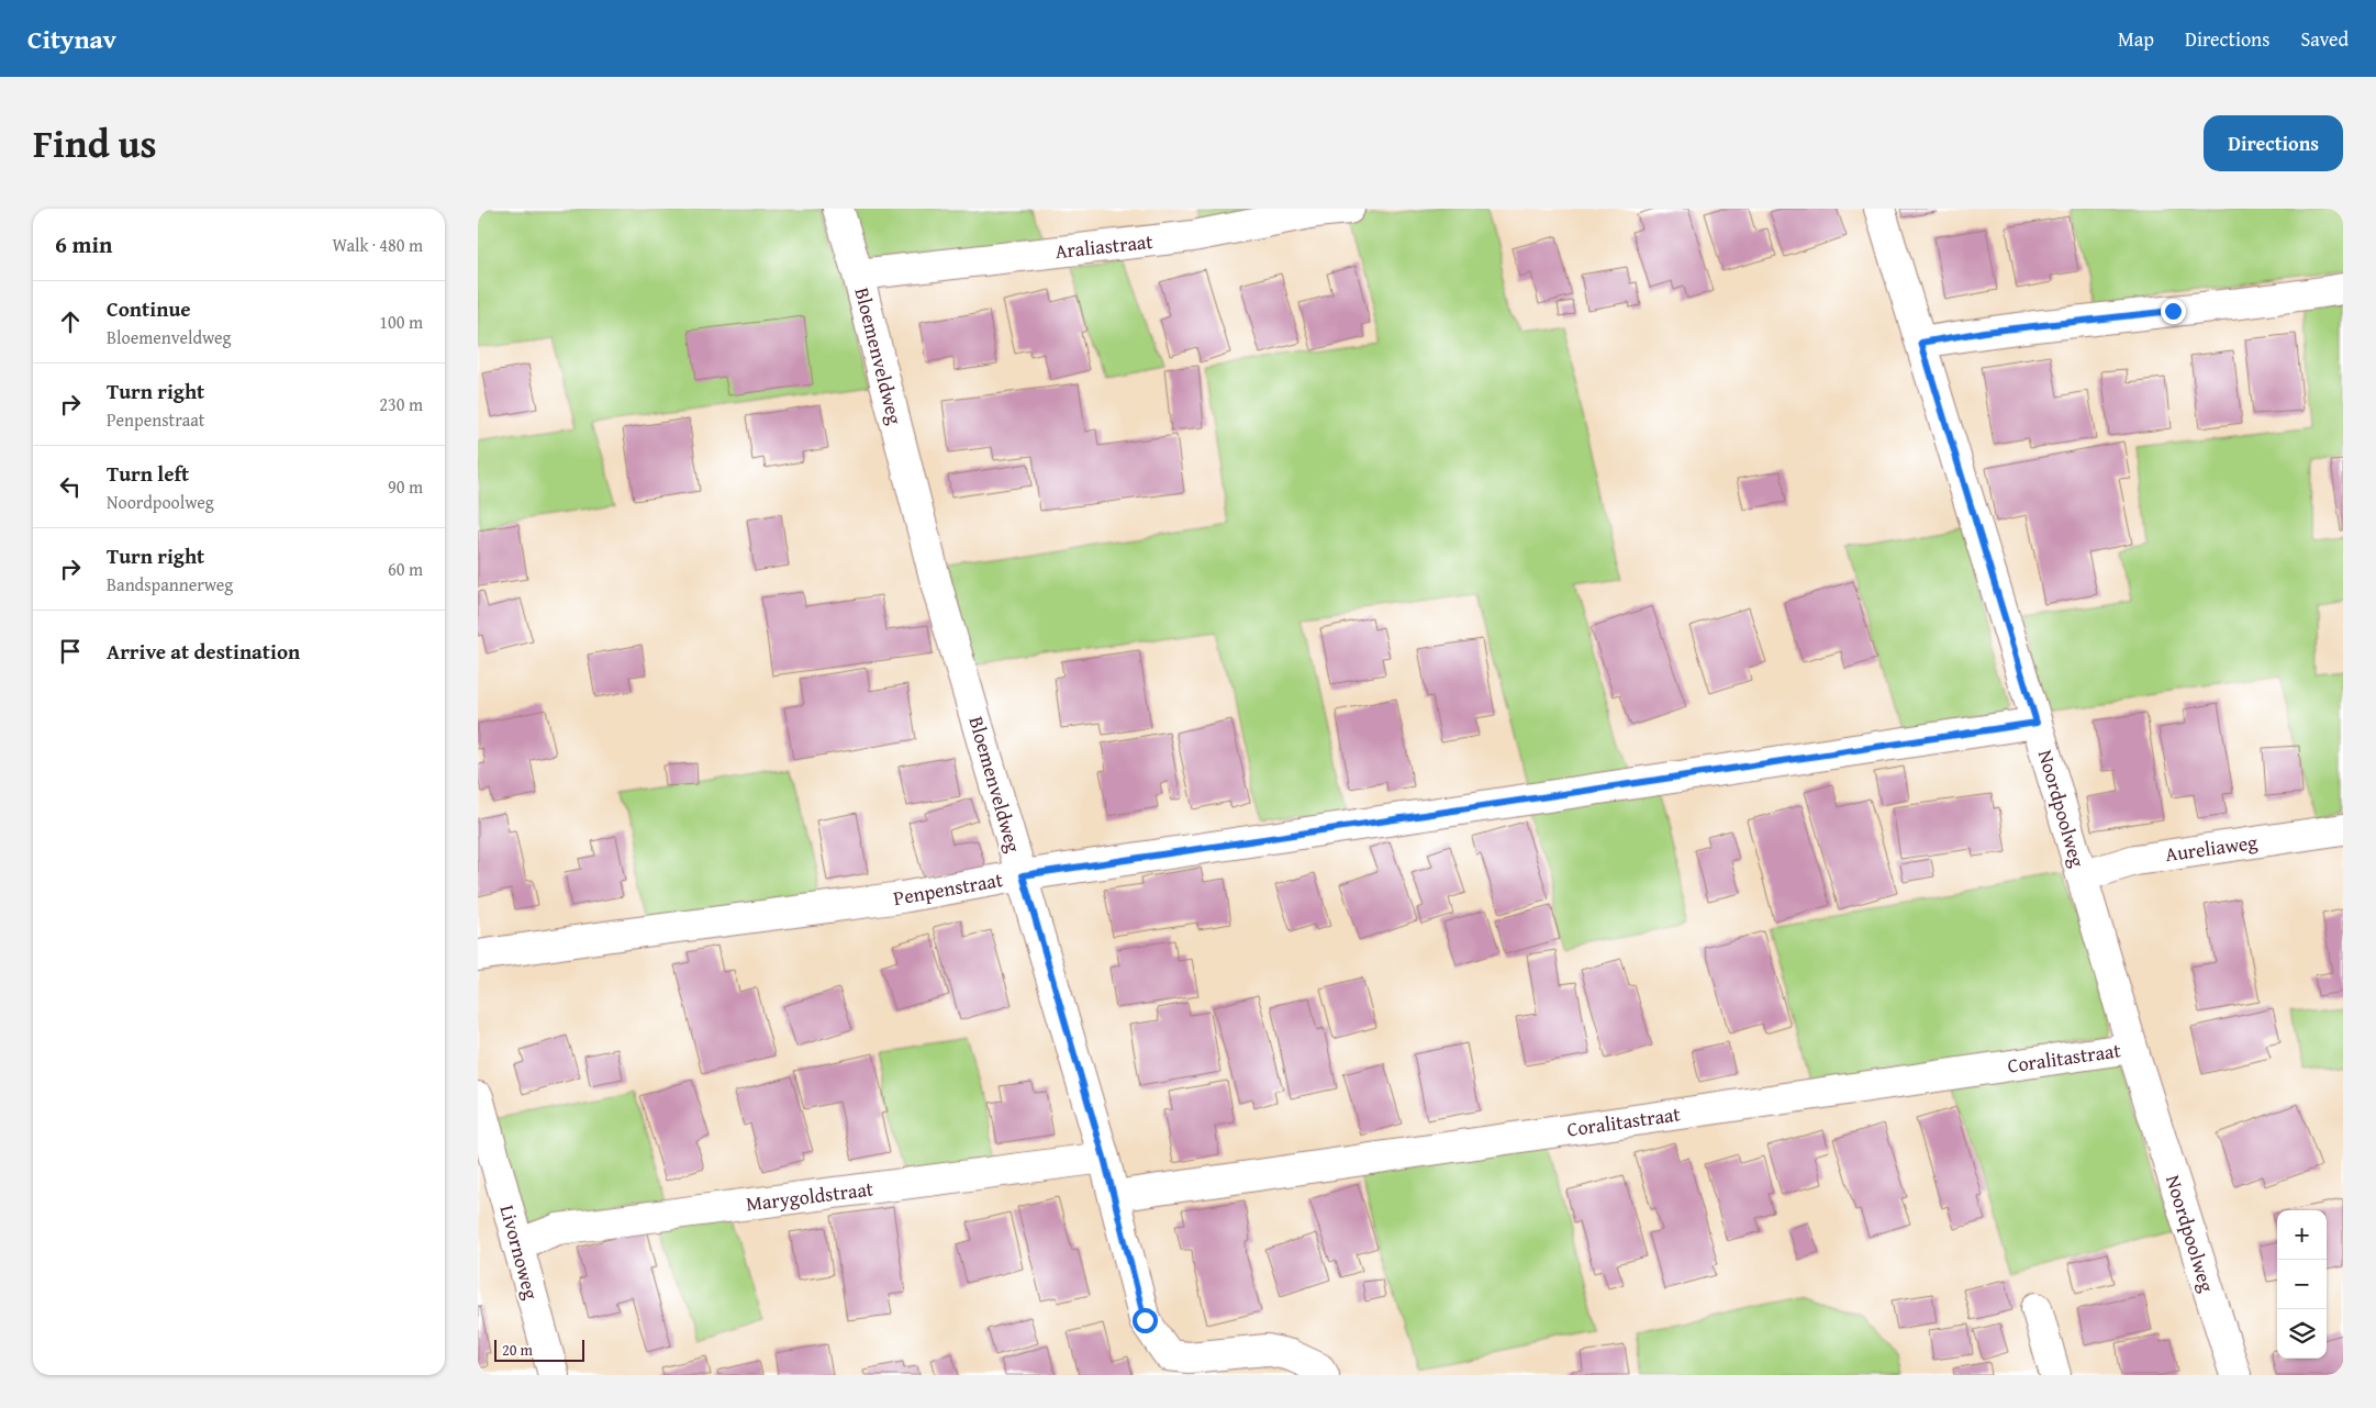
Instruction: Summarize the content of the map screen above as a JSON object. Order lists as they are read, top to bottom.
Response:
{
  "streets": {
    "street": [
      "Araliastraat",
      "Bloemenveldweg",
      "Noordpoolweg",
      "Aureliaweg",
      "Penpenstraat",
      "Coralitastraat",
      "Marygoldstraat",
      "Livornoweg"
    ]
  },
  "crossings": [
    ["Araliastraat", "Bloemenveldweg"],
    ["Bloemenveldweg", "Penpenstraat"],
    ["Bloemenveldweg", "Coralitastraat"],
    ["Bloemenveldweg", "Marygoldstraat"],
    ["Noordpoolweg", "Aureliaweg"],
    ["Noordpoolweg", "Penpenstraat"],
    ["Noordpoolweg", "Coralitastraat"],
    ["Marygoldstraat", "Livornoweg"]
  ],
  "scale_bar": "20 m",
  "page": {
    "header": "Citynav",
    "nav": ["Map", "Directions", "Saved"],
    "title": "Find us",
    "buttons": "Directions",
    "heading": ["6 min", "Walk · 480 m"],
    "list": [
      ["Continue", "Bloemenveldweg", "100 m"],
      ["Turn right", "Penpenstraat", "230 m"],
      ["Turn left", "Noordpoolweg", "90 m"],
      ["Turn right", "Bandspannerweg", "60 m"],
      "Arrive at destination"
    ],
    "map_buttons": ["+", "−"],
    "scale": "20 m"
  }
}
